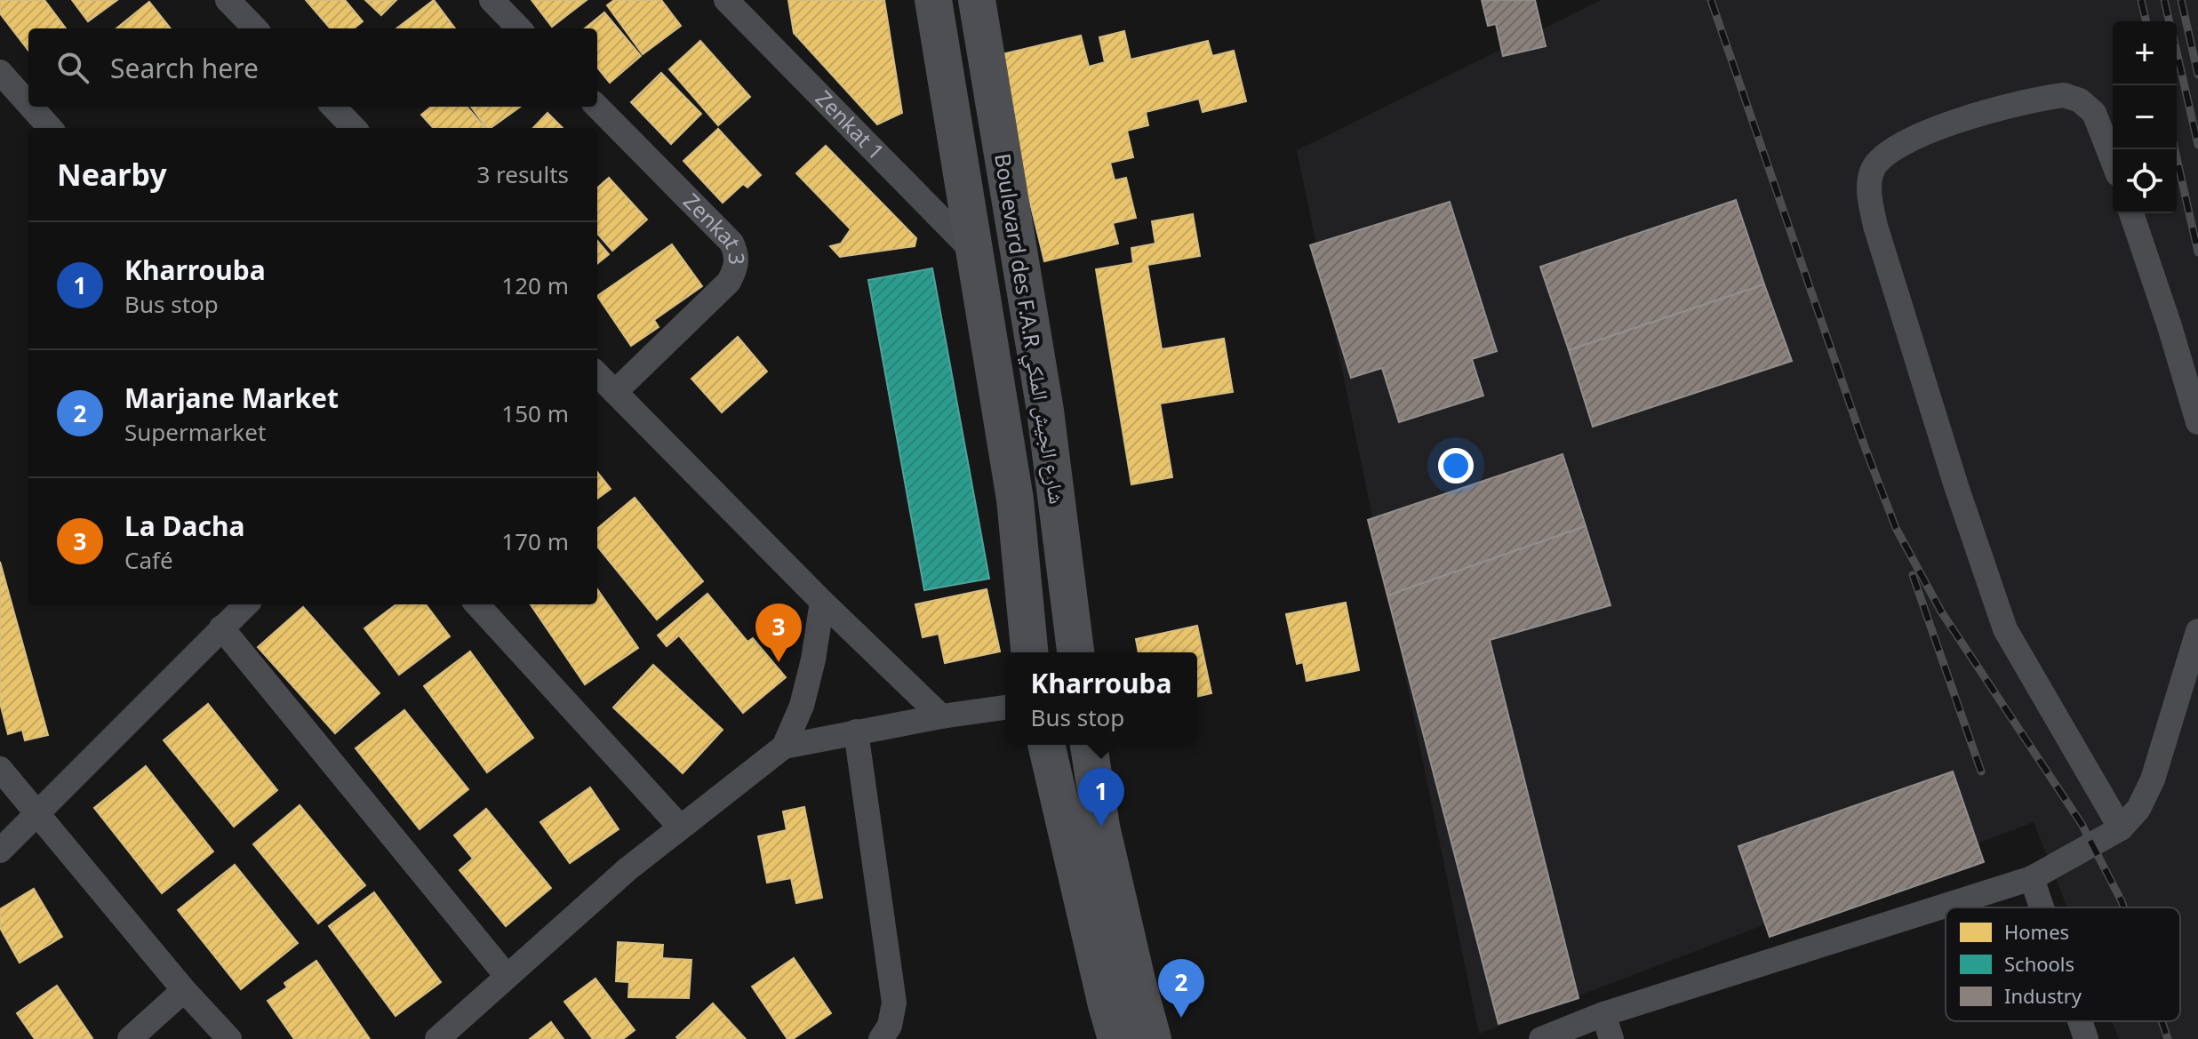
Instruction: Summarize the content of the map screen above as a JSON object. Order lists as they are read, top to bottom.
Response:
{
  "streets": {
    "main road": ["Boulevard des F.A.R شارع الجيش الملكي"],
    "street": ["Zenkat 1", "Zenkat 3"]
  },
  "crossings": [
    ["Zenkat 1", "Boulevard des F.A.R شارع الجيش الملكي"]
  ],
  "legend": ["Homes", "Schools", "Industry"],
  "page": {
    "map_buttons": ["+", "−"],
    "search": "Search here",
    "heading": ["Nearby", "3 results"],
    "list": [
      {
        "mark": "1",
        "name": "Kharrouba",
        "note": "Bus stop",
        "value": "120 m"
      },
      {
        "mark": "2",
        "name": "Marjane Market",
        "note": "Supermarket",
        "value": "150 m"
      },
      {
        "mark": "3",
        "name": "La Dacha",
        "note": "Café",
        "value": "170 m"
      }
    ],
    "pins": ["3", "1", "2"],
    "popup": ["Kharrouba", "Bus stop"]
  }
}
